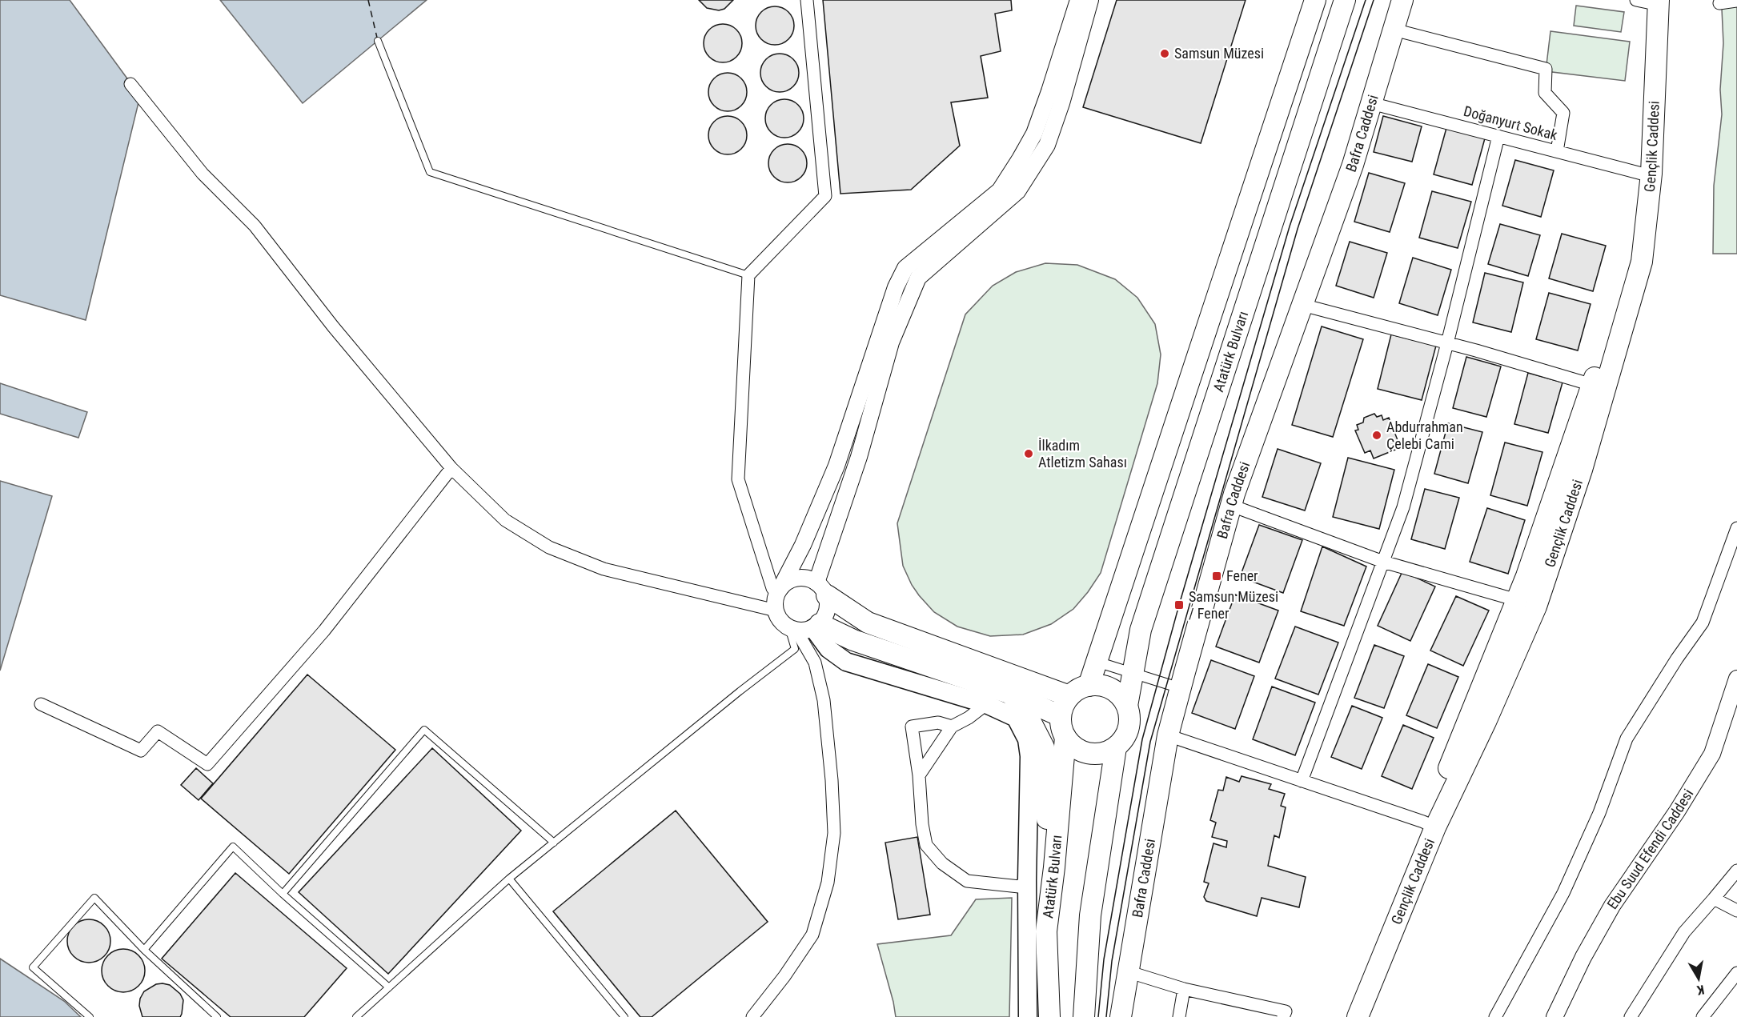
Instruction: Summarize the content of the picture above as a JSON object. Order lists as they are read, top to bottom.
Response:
{
  "streets": {
    "main road": ["Bafra Caddesi", "Gençlik Caddesi", "Atatürk Bulvarı"],
    "street": ["Doğanyurt Sokak", "Ebu Suud Efendi Caddesi"]
  },
  "crossings": [
    ["Doğanyurt Sokak", "Bafra Caddesi"],
    ["Doğanyurt Sokak", "Gençlik Caddesi"]
  ],
  "places": {
    "other": ["Samsun Müzesi", "Abdurrahman Çelebi Cami", "İlkadım Atletizm Sahası"],
    "transit": ["Fener", "Samsun Müzesi / Fener"]
  },
  "north": "bottom"
}
